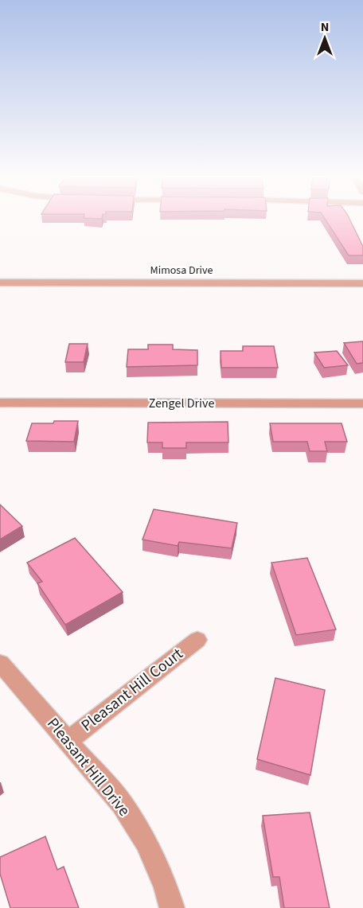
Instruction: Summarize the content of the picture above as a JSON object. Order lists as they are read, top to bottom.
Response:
{
  "streets": {
    "street": [
      "Mimosa Drive",
      "Zengel Drive",
      "Pleasant Hill Court",
      "Pleasant Hill Drive"
    ]
  },
  "crossings": [
    ["Pleasant Hill Court", "Pleasant Hill Drive"]
  ],
  "north": "top"
}
